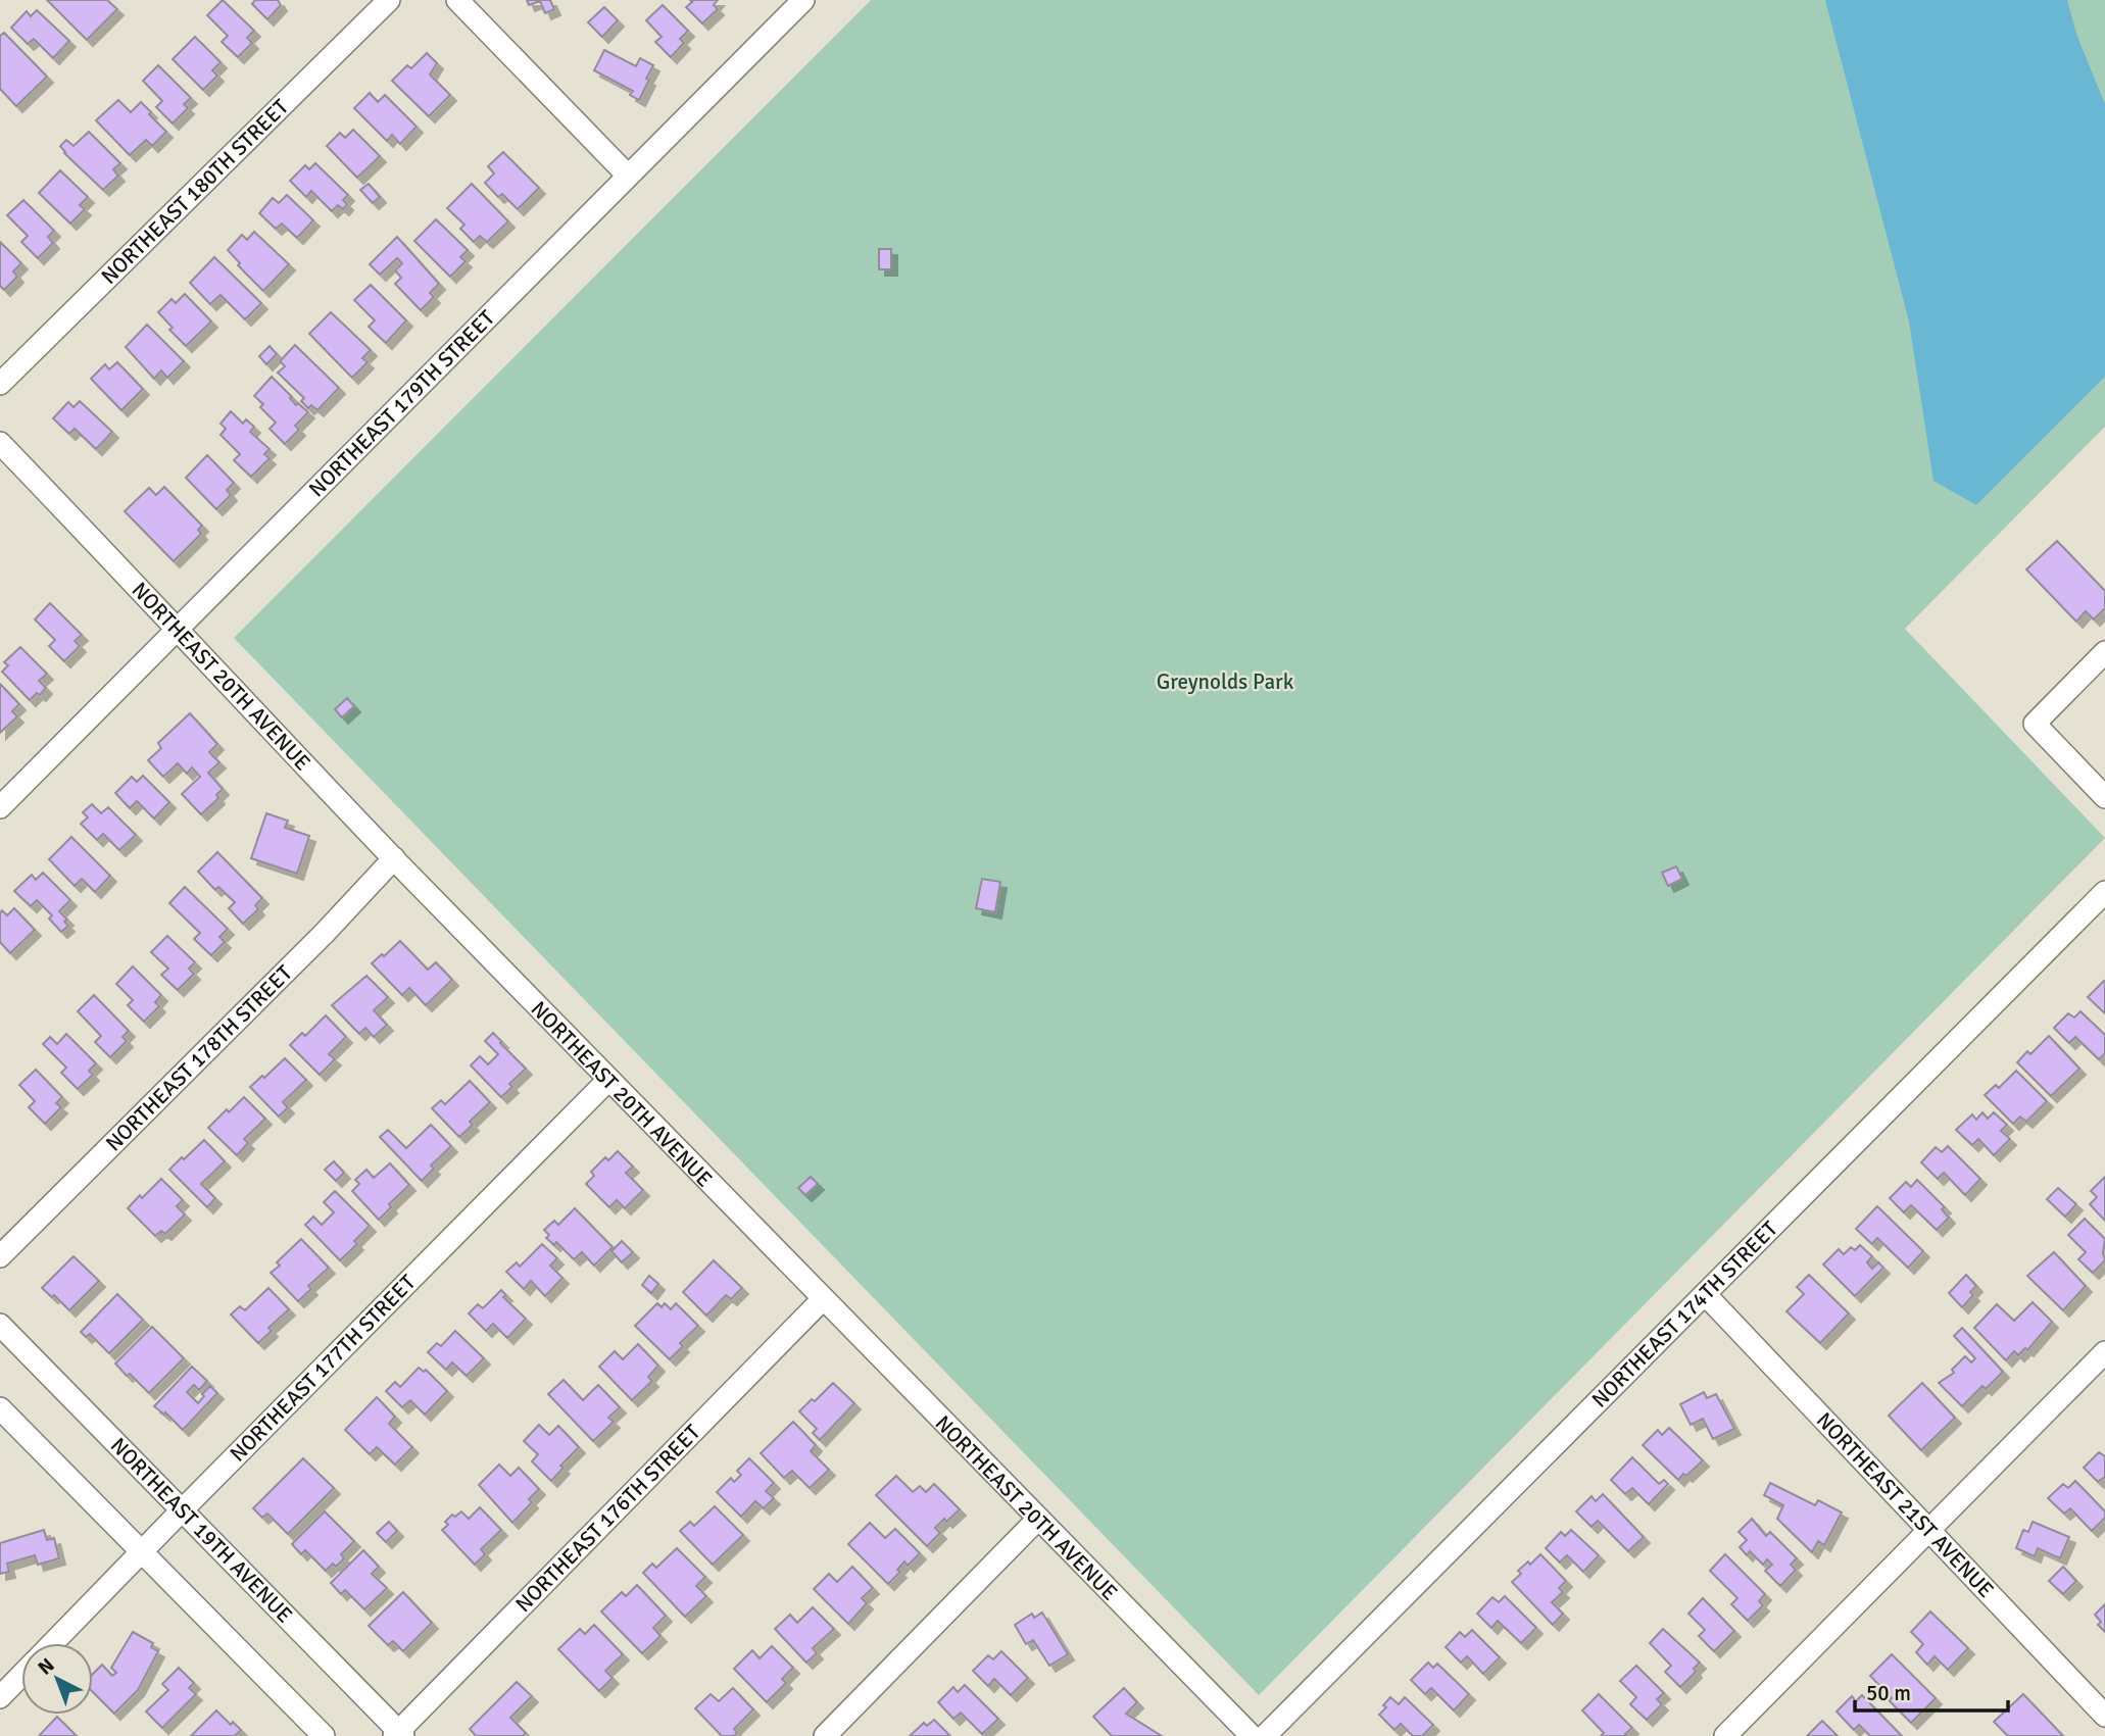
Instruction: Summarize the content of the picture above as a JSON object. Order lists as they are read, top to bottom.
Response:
{
  "streets": {
    "street": [
      "NORTHEAST 180TH STREET",
      "NORTHEAST 179TH STREET",
      "NORTHEAST 20TH AVENUE",
      "NORTHEAST 178TH STREET",
      "NORTHEAST 174TH STREET",
      "NORTHEAST 177TH STREET",
      "NORTHEAST 21ST AVENUE",
      "NORTHEAST 176TH STREET",
      "NORTHEAST 19TH AVENUE"
    ]
  },
  "crossings": [
    ["NORTHEAST 179TH STREET", "NORTHEAST 20TH AVENUE"],
    ["NORTHEAST 20TH AVENUE", "NORTHEAST 178TH STREET"],
    ["NORTHEAST 20TH AVENUE", "NORTHEAST 177TH STREET"],
    ["NORTHEAST 20TH AVENUE", "NORTHEAST 176TH STREET"],
    ["NORTHEAST 174TH STREET", "NORTHEAST 21ST AVENUE"],
    ["NORTHEAST 177TH STREET", "NORTHEAST 19TH AVENUE"],
    ["NORTHEAST 176TH STREET", "NORTHEAST 19TH AVENUE"]
  ],
  "parks": ["Greynolds Park"],
  "scale_bar": "50 m",
  "north": "top left"
}
